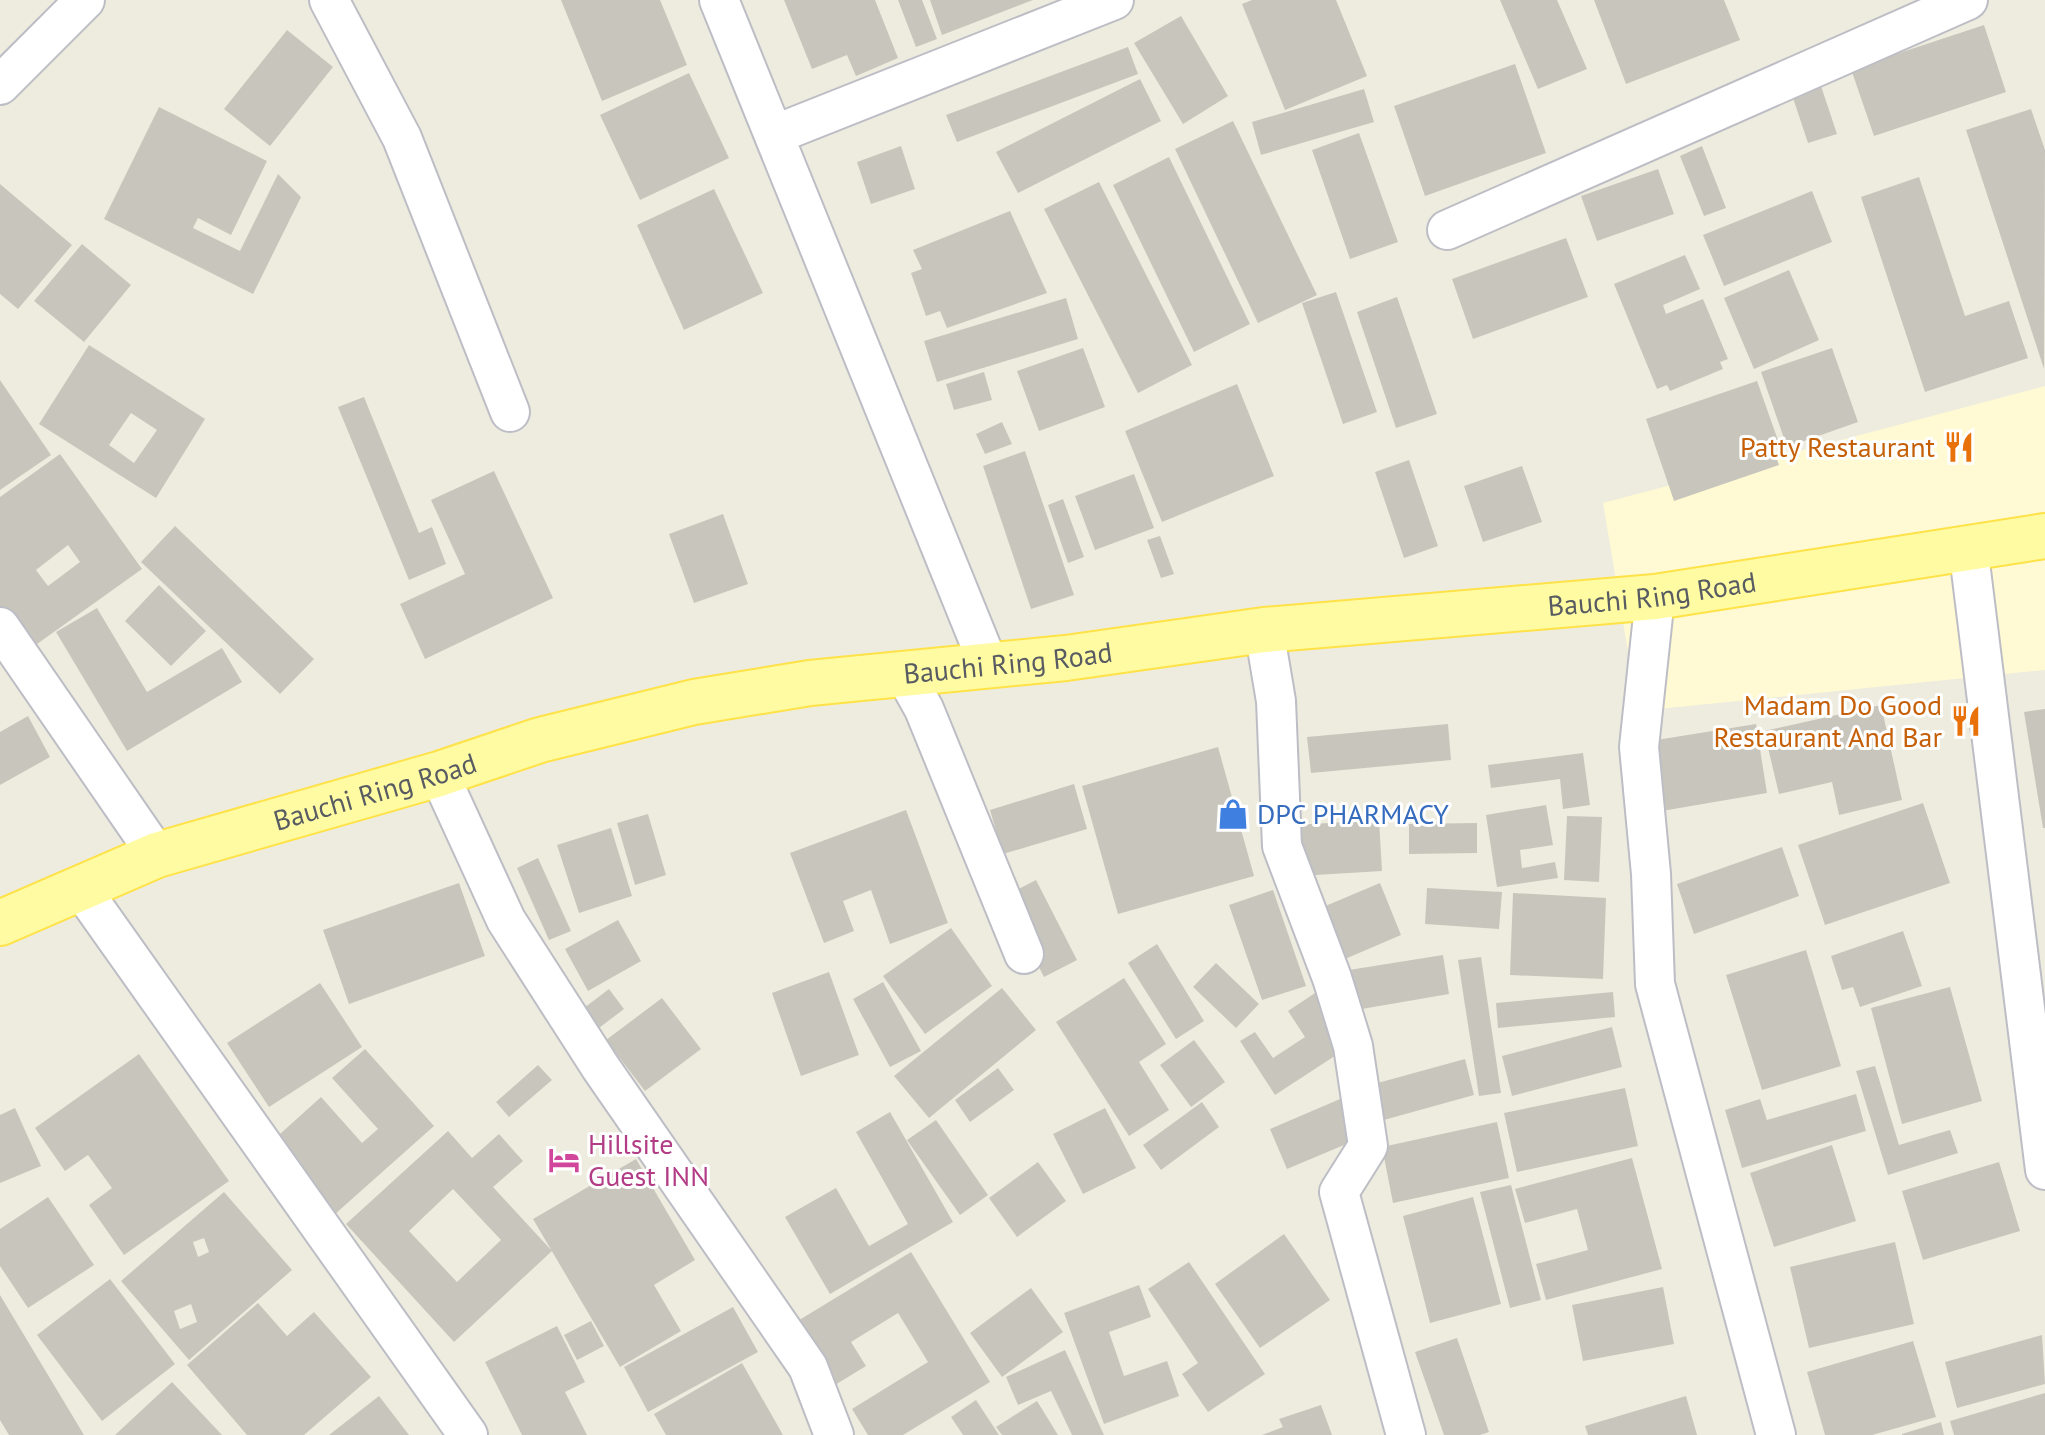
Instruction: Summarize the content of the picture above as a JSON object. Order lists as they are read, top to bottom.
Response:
{
  "streets": {
    "main road": ["Bauchi Ring Road"]
  },
  "places": {
    "restaurant": ["Patty Restaurant", "Madam Do Good Restaurant And Bar"],
    "shop": ["DPC PHARMACY"],
    "hotel": ["Hillsite Guest INN"]
  }
}
